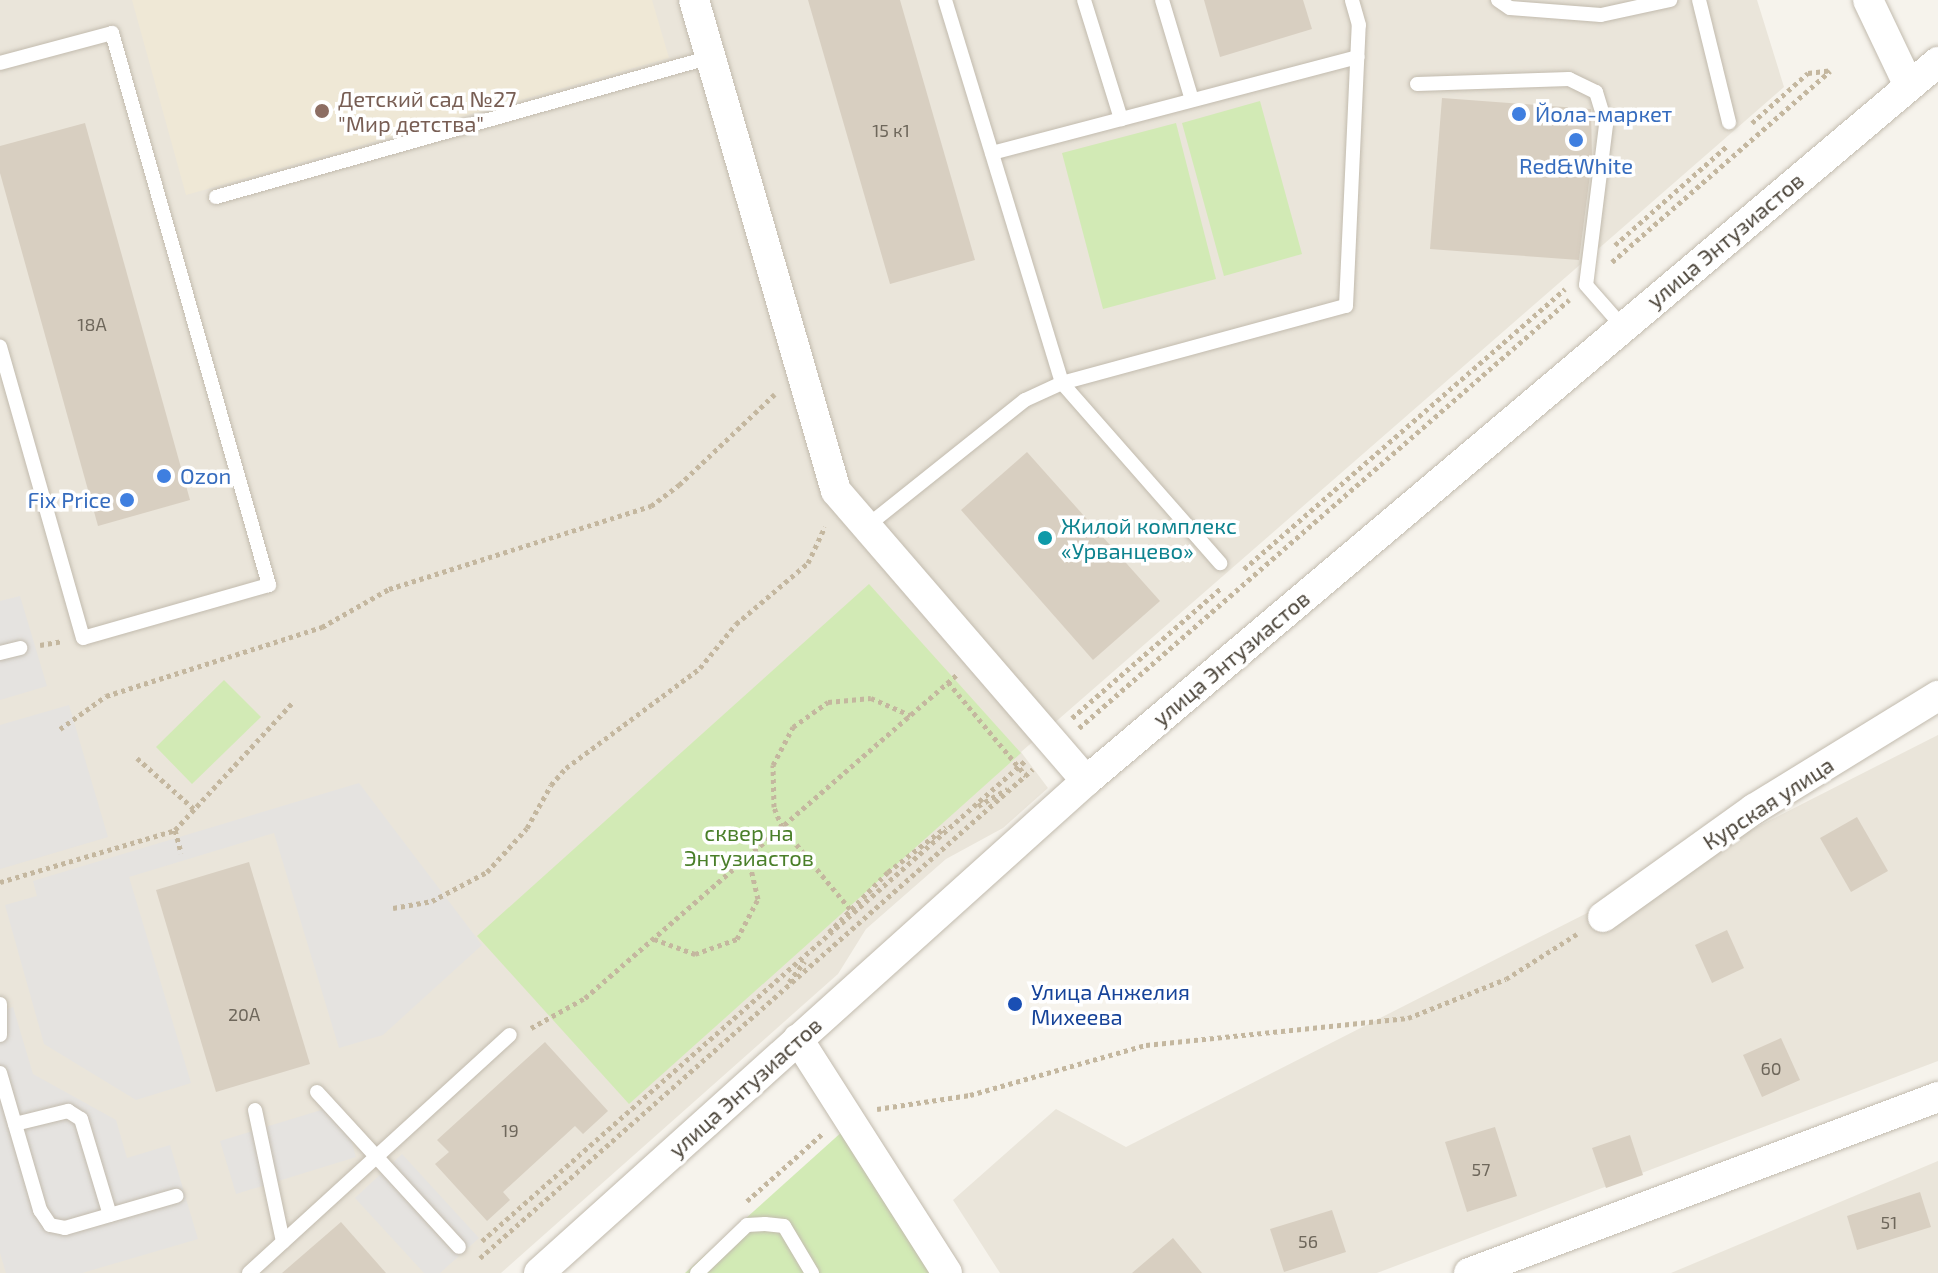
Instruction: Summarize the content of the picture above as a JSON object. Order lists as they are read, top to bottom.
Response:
{
  "streets": {
    "street": ["улица Энтузиастов", "Курская улица"]
  },
  "parks": ["сквер на Энтузиастов"],
  "places": [
    "Детский сад №27 \"Мир детства\"",
    "Йола-маркет",
    "Red&White",
    "Ozon",
    "Fix Price",
    "Жилой комплекс «Урванцево»",
    "Улица Анжелия Михеева"
  ],
  "house_numbers": [
    "15 к1",
    "18А",
    "20А",
    "60",
    "19",
    "57",
    "51",
    "56"
  ]
}
